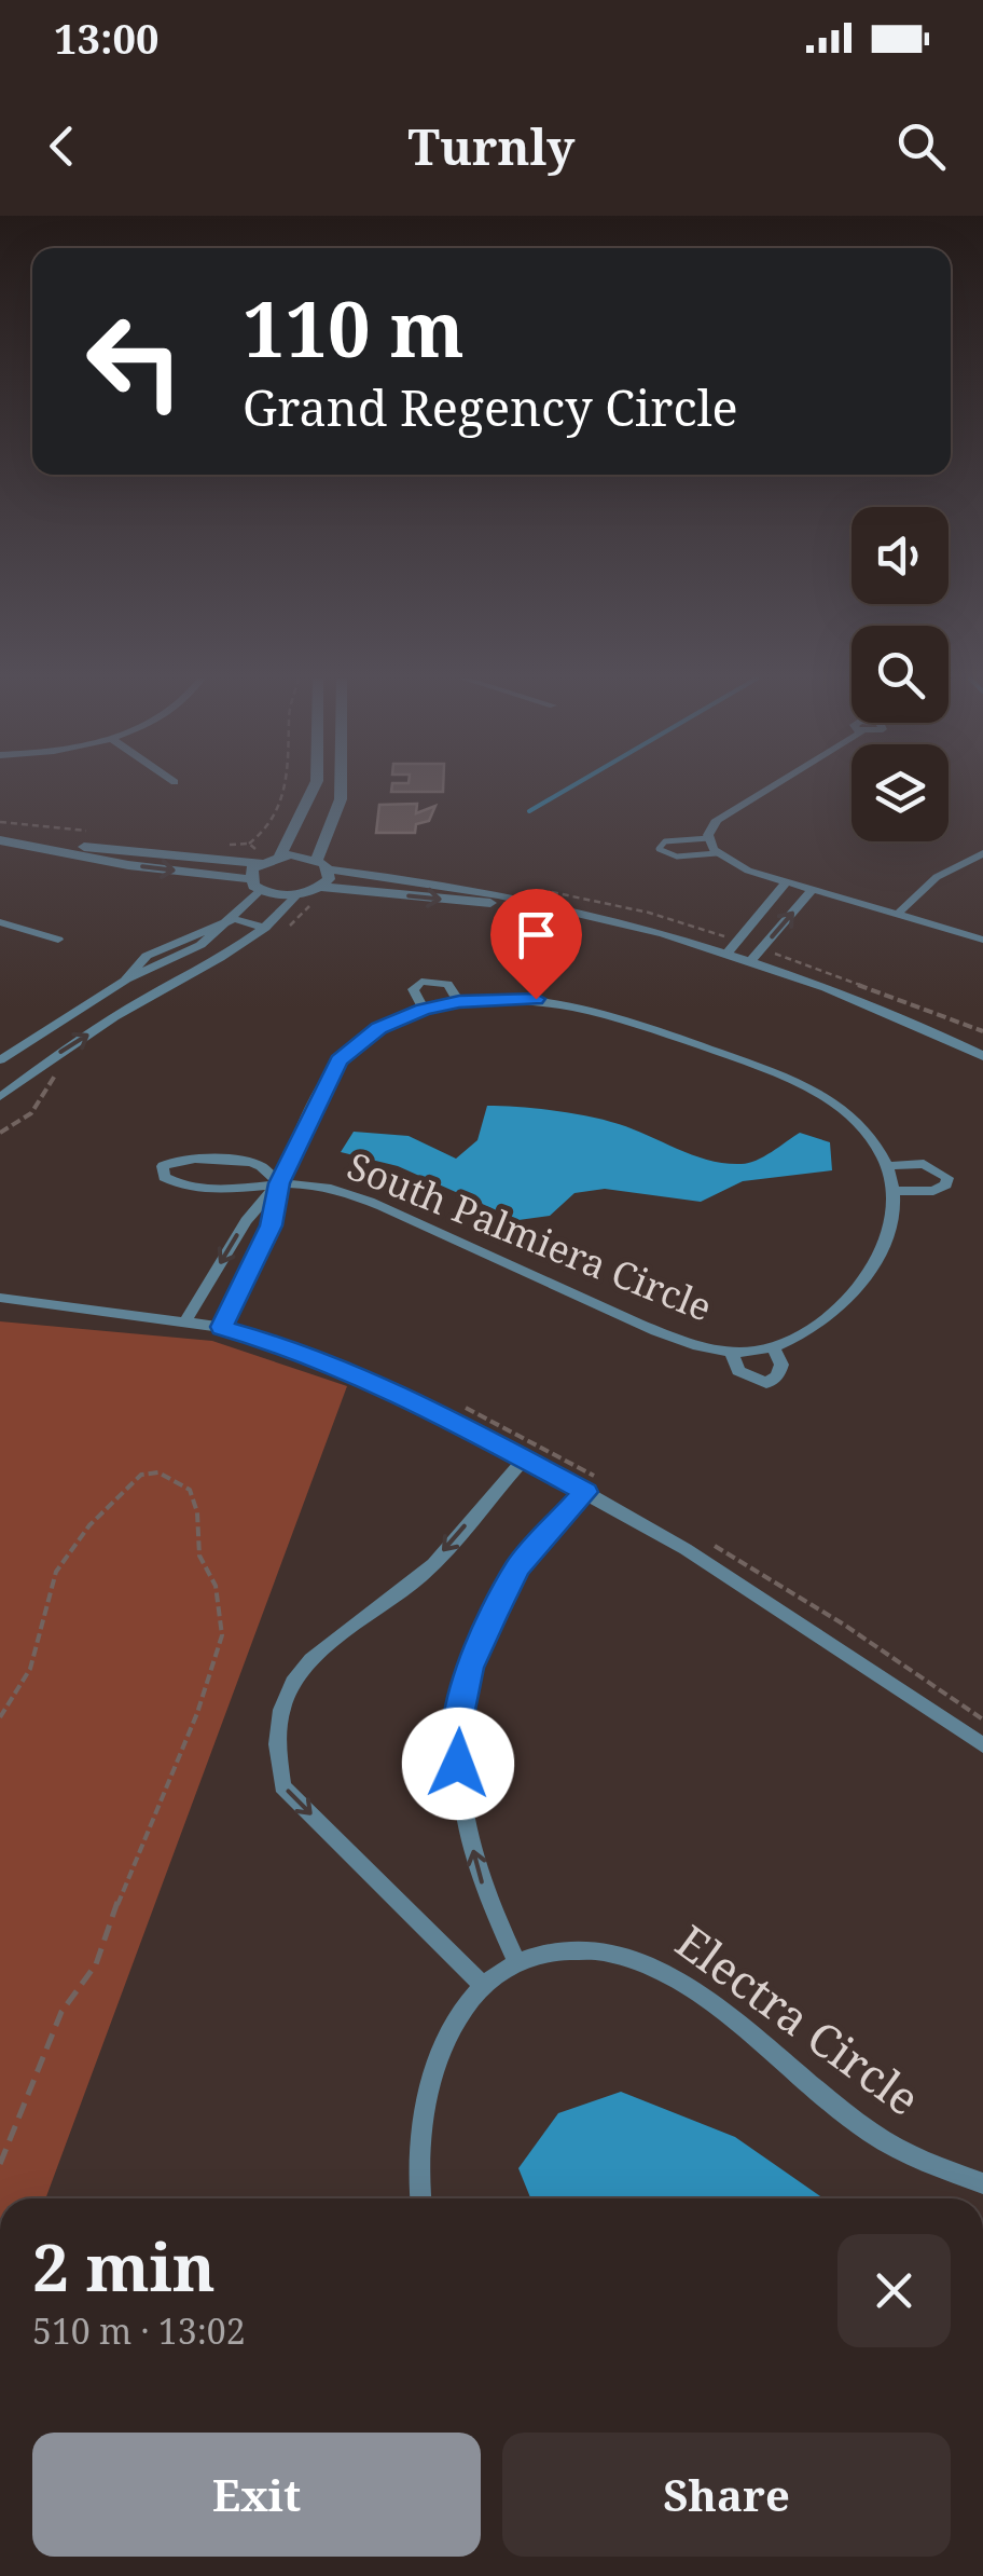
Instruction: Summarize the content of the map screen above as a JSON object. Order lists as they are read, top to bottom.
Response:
{
  "streets": {
    "street": ["South Palmiera Circle", "Electra Circle"]
  },
  "page": {
    "status": "13:00",
    "header": "Turnly",
    "turn": ["110 m", "Grand Regency Circle"],
    "heading": ["2 min", "510 m · 13:02"],
    "buttons": ["Exit", "Share"]
  }
}
